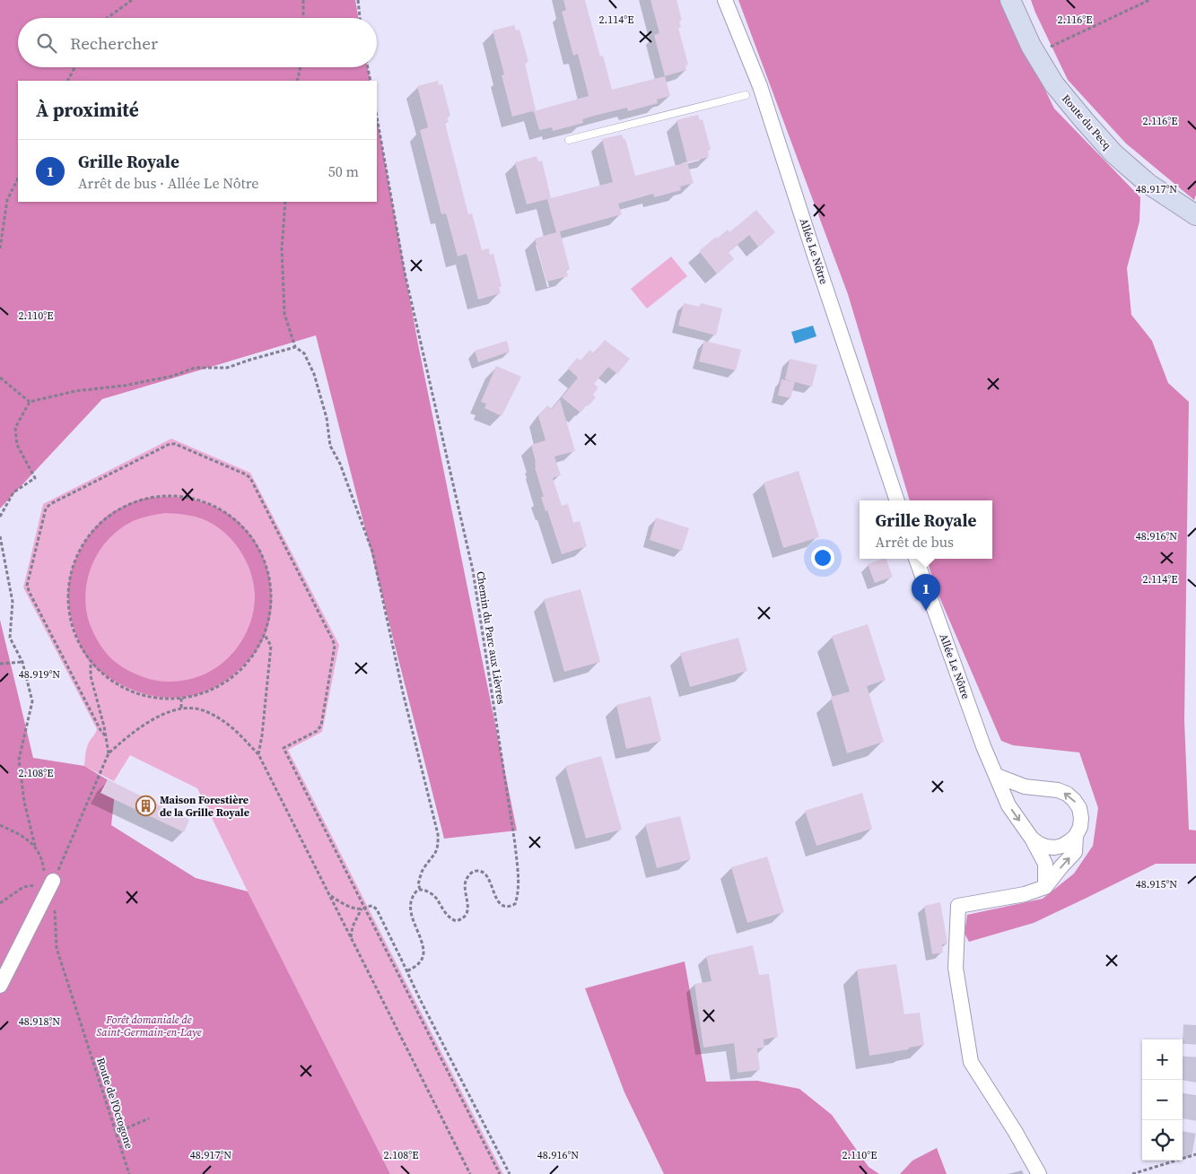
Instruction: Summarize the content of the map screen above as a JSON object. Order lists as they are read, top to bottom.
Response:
{
  "streets": {
    "main road": ["Route du Pecq"],
    "street": ["Allée Le Nôtre"],
    "path": ["Chemin du Parc aux Lièvres", "Route de l'Octogone"]
  },
  "parks": ["Forêt domaniale de Saint-Germain-en-Laye"],
  "places": {
    "building": ["Maison Forestière de la Grille Royale"]
  },
  "page": {
    "search": "Rechercher",
    "heading": "À proximité",
    "list": [
      {
        "mark": "1",
        "name": "Grille Royale",
        "note": "Arrêt de bus · Allée Le Nôtre",
        "value": "50 m"
      }
    ],
    "popup": ["Grille Royale", "Arrêt de bus"],
    "pins": "1",
    "map_buttons": ["+", "−"]
  },
  "coordinates": [
    "2.116°E",
    "2.114°E",
    "48.917°N",
    "2.110°E",
    "48.916°N",
    "48.919°N",
    "2.108°E",
    "48.915°N",
    "48.918°N"
  ]
}
